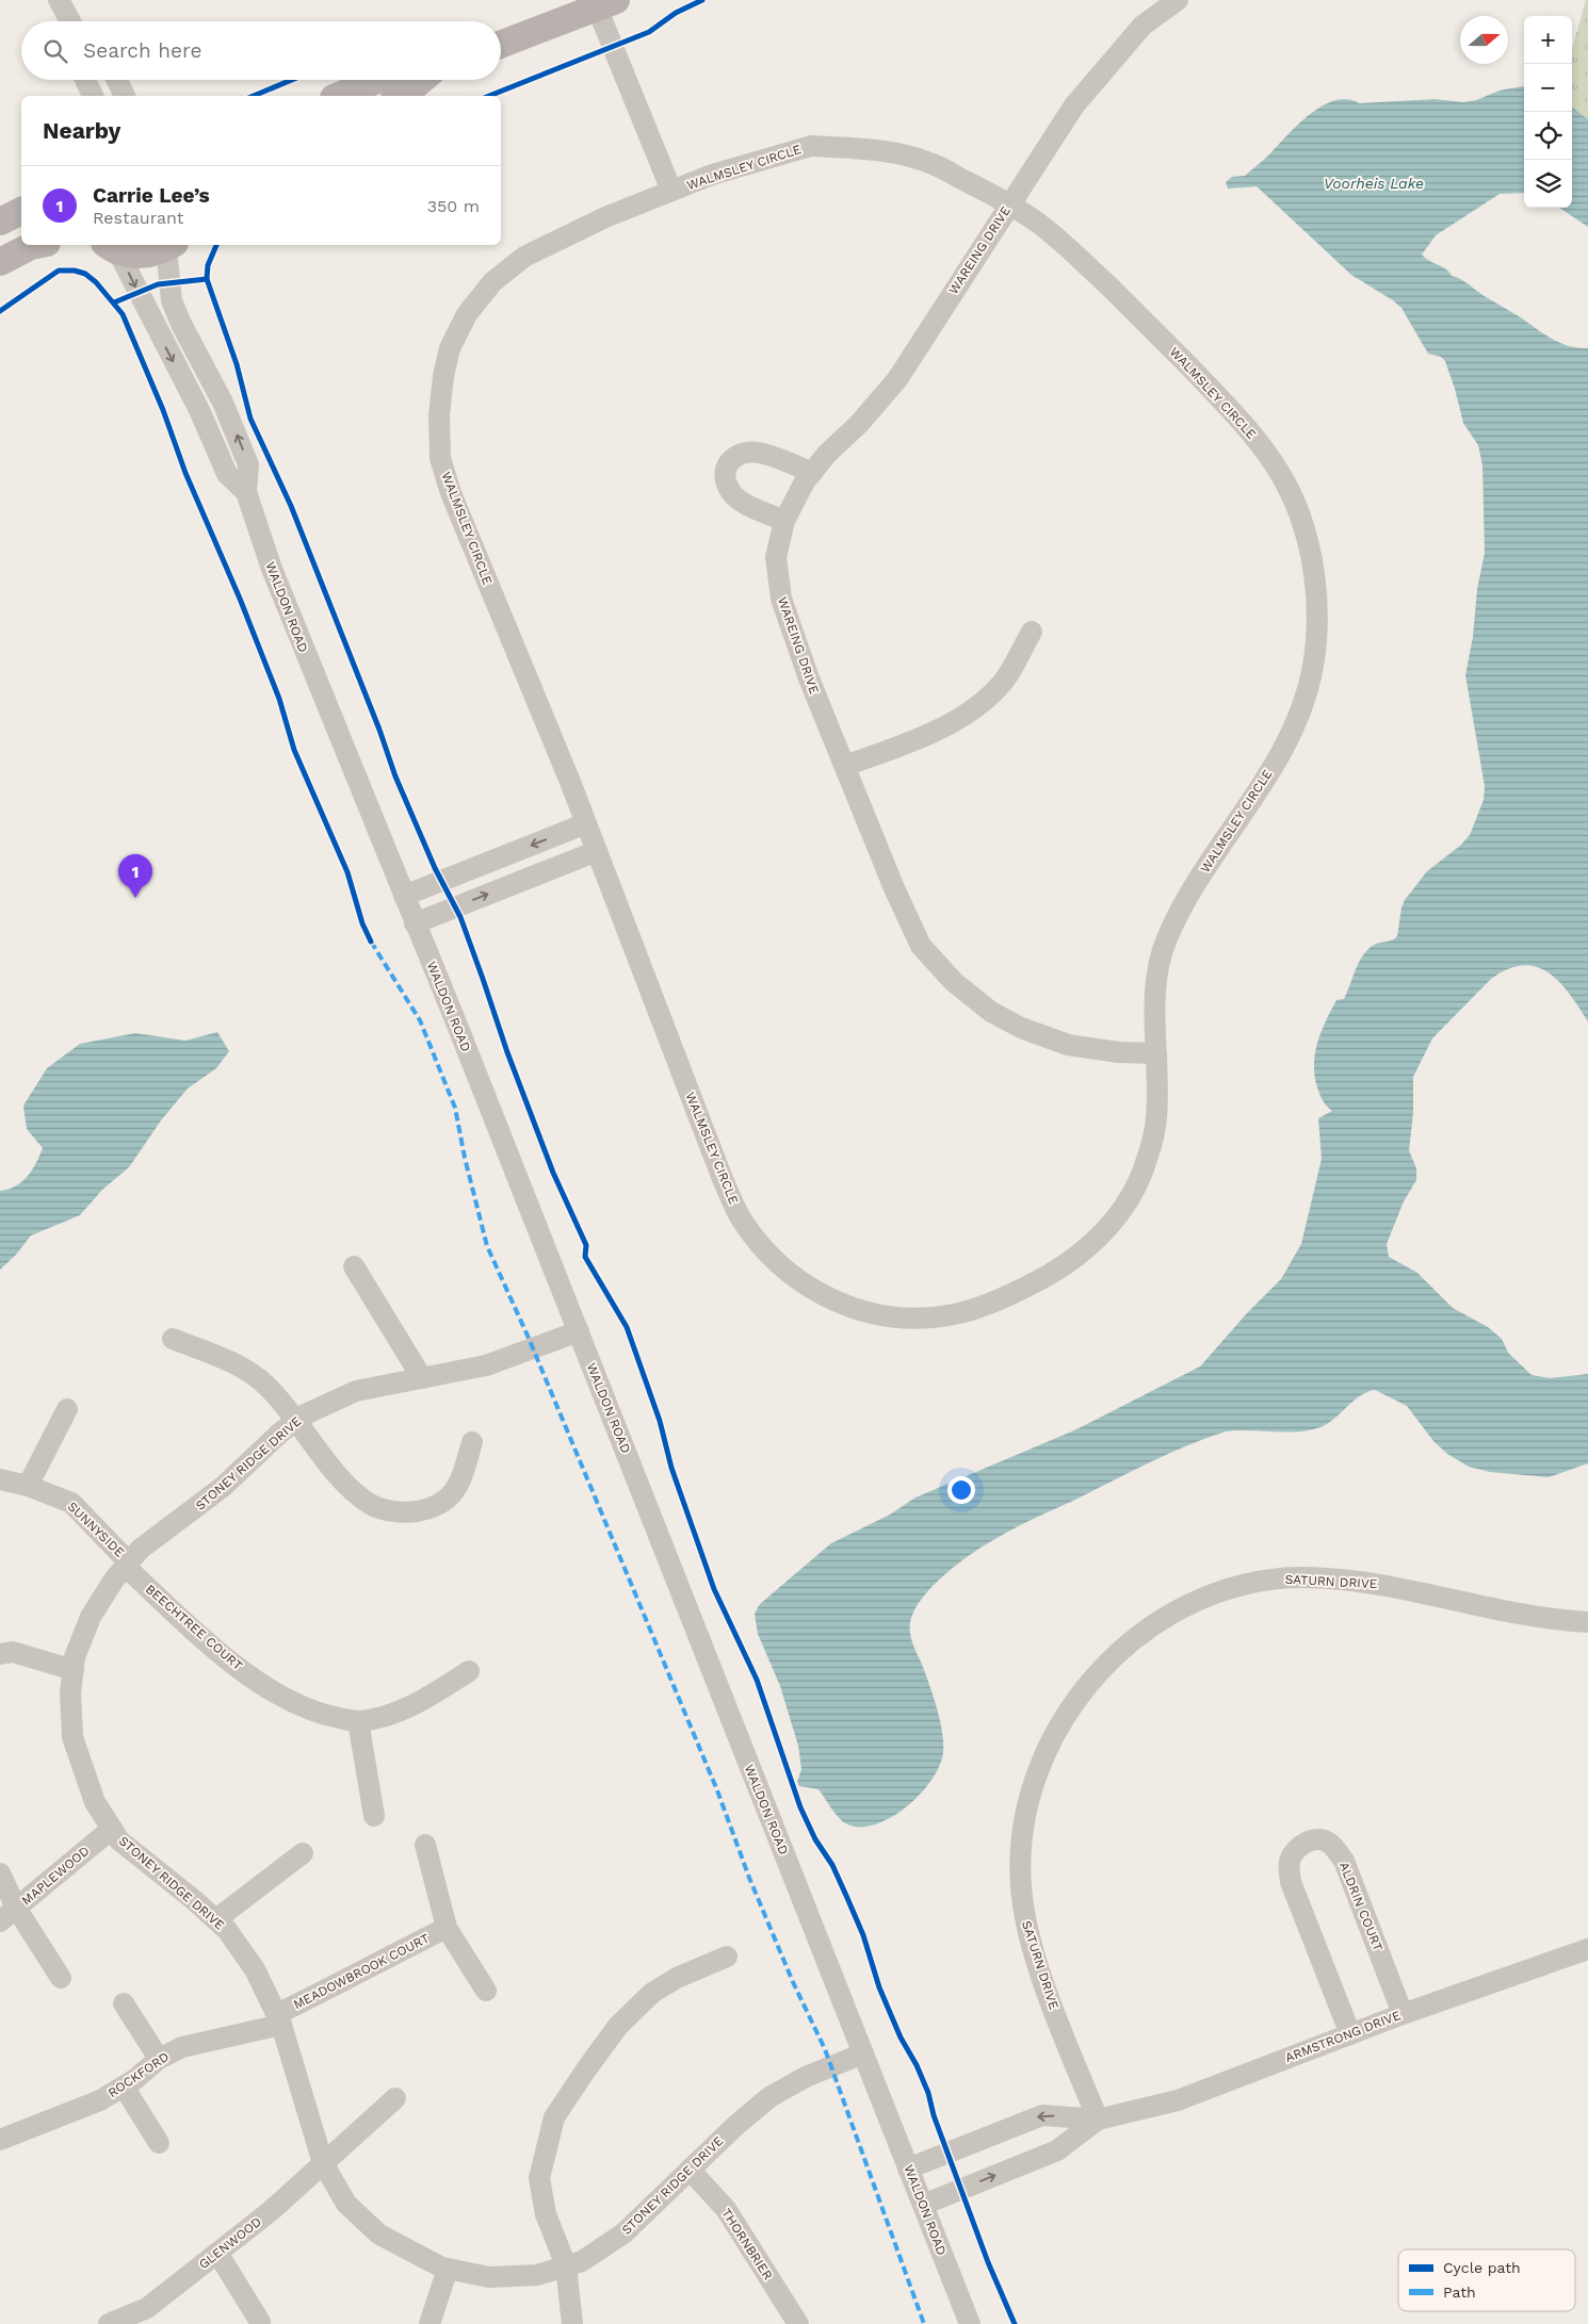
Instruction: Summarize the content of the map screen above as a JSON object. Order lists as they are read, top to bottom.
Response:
{
  "streets": {
    "street": [
      "WALMSLEY CIRCLE",
      "WAREING DRIVE",
      "WALDON ROAD",
      "STONEY RIDGE DRIVE",
      "SUNNYSIDE",
      "SATURN DRIVE",
      "BEECHTREE COURT",
      "MAPLEWOOD",
      "ALDRIN COURT",
      "MEADOWBROOK COURT",
      "ARMSTRONG DRIVE",
      "ROCKFORD",
      "GLENWOOD",
      "THORNBRIER"
    ]
  },
  "crossings": [
    ["WALMSLEY CIRCLE", "WAREING DRIVE"],
    ["WALDON ROAD", "STONEY RIDGE DRIVE"],
    ["WALDON ROAD", "ARMSTRONG DRIVE"],
    ["STONEY RIDGE DRIVE", "SUNNYSIDE"],
    ["STONEY RIDGE DRIVE", "BEECHTREE COURT"],
    ["STONEY RIDGE DRIVE", "MAPLEWOOD"],
    ["STONEY RIDGE DRIVE", "MEADOWBROOK COURT"],
    ["STONEY RIDGE DRIVE", "ROCKFORD"],
    ["STONEY RIDGE DRIVE", "GLENWOOD"],
    ["STONEY RIDGE DRIVE", "THORNBRIER"],
    ["SUNNYSIDE", "BEECHTREE COURT"],
    ["SATURN DRIVE", "ARMSTRONG DRIVE"],
    ["ALDRIN COURT", "ARMSTRONG DRIVE"],
    ["MEADOWBROOK COURT", "ROCKFORD"]
  ],
  "water": ["Voorheis Lake"],
  "legend": ["Cycle path", "Path"],
  "north": "right",
  "page": {
    "map_buttons": ["+", "−"],
    "search": "Search here",
    "heading": "Nearby",
    "list": [
      {
        "mark": "1",
        "name": "Carrie Lee’s",
        "note": "Restaurant",
        "value": "350 m"
      }
    ],
    "pins": "1"
  }
}
